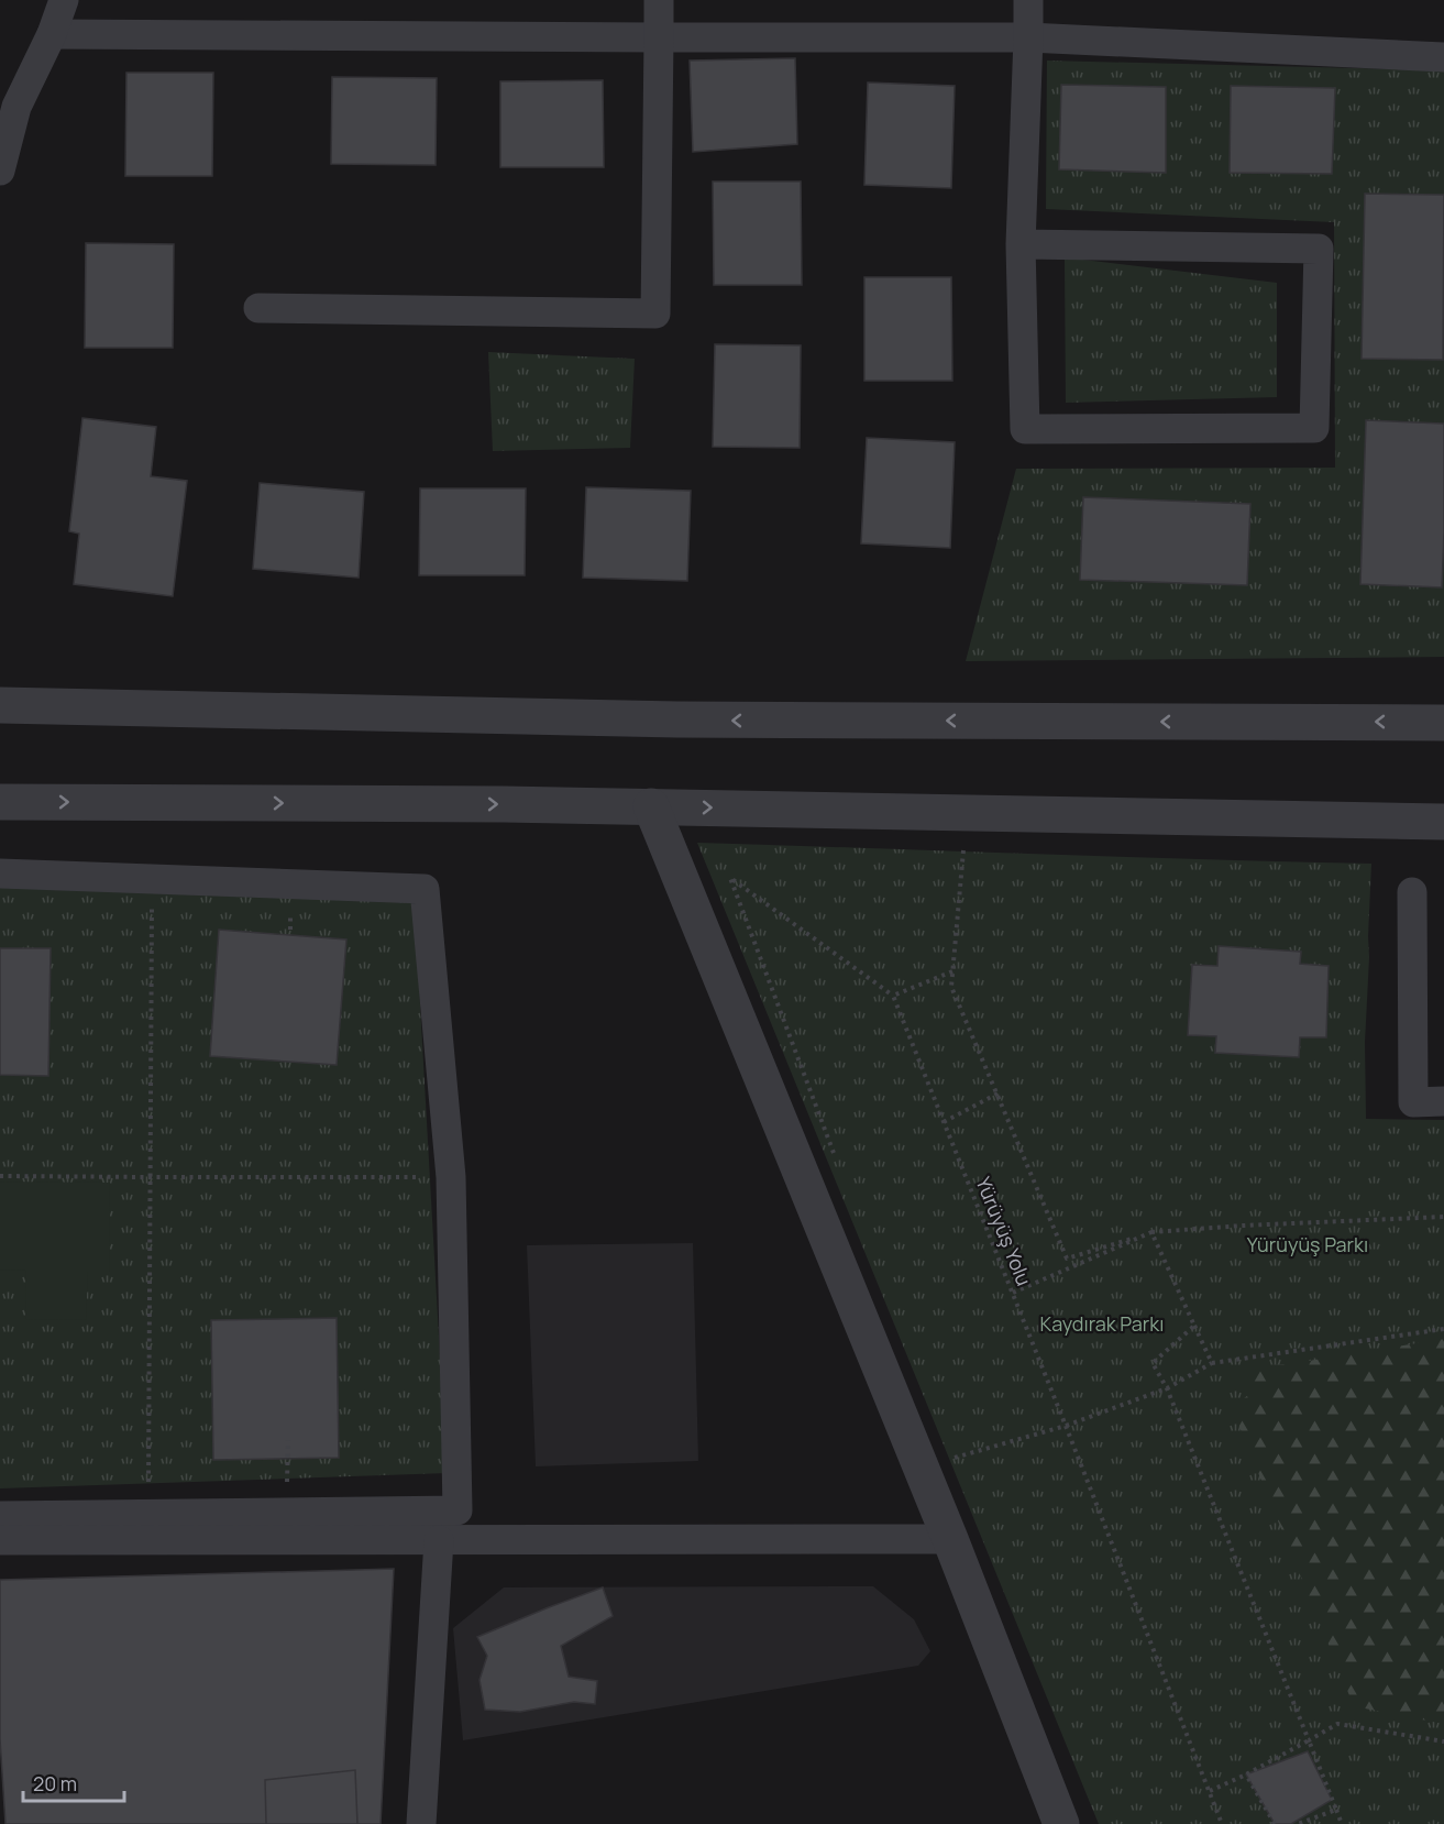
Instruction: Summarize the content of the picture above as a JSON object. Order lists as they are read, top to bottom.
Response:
{
  "streets": {
    "path": ["Yürüyüş Yolu"]
  },
  "parks": ["Yürüyüş Parkı", "Kaydırak Parkı"],
  "scale_bar": "20 m"
}
